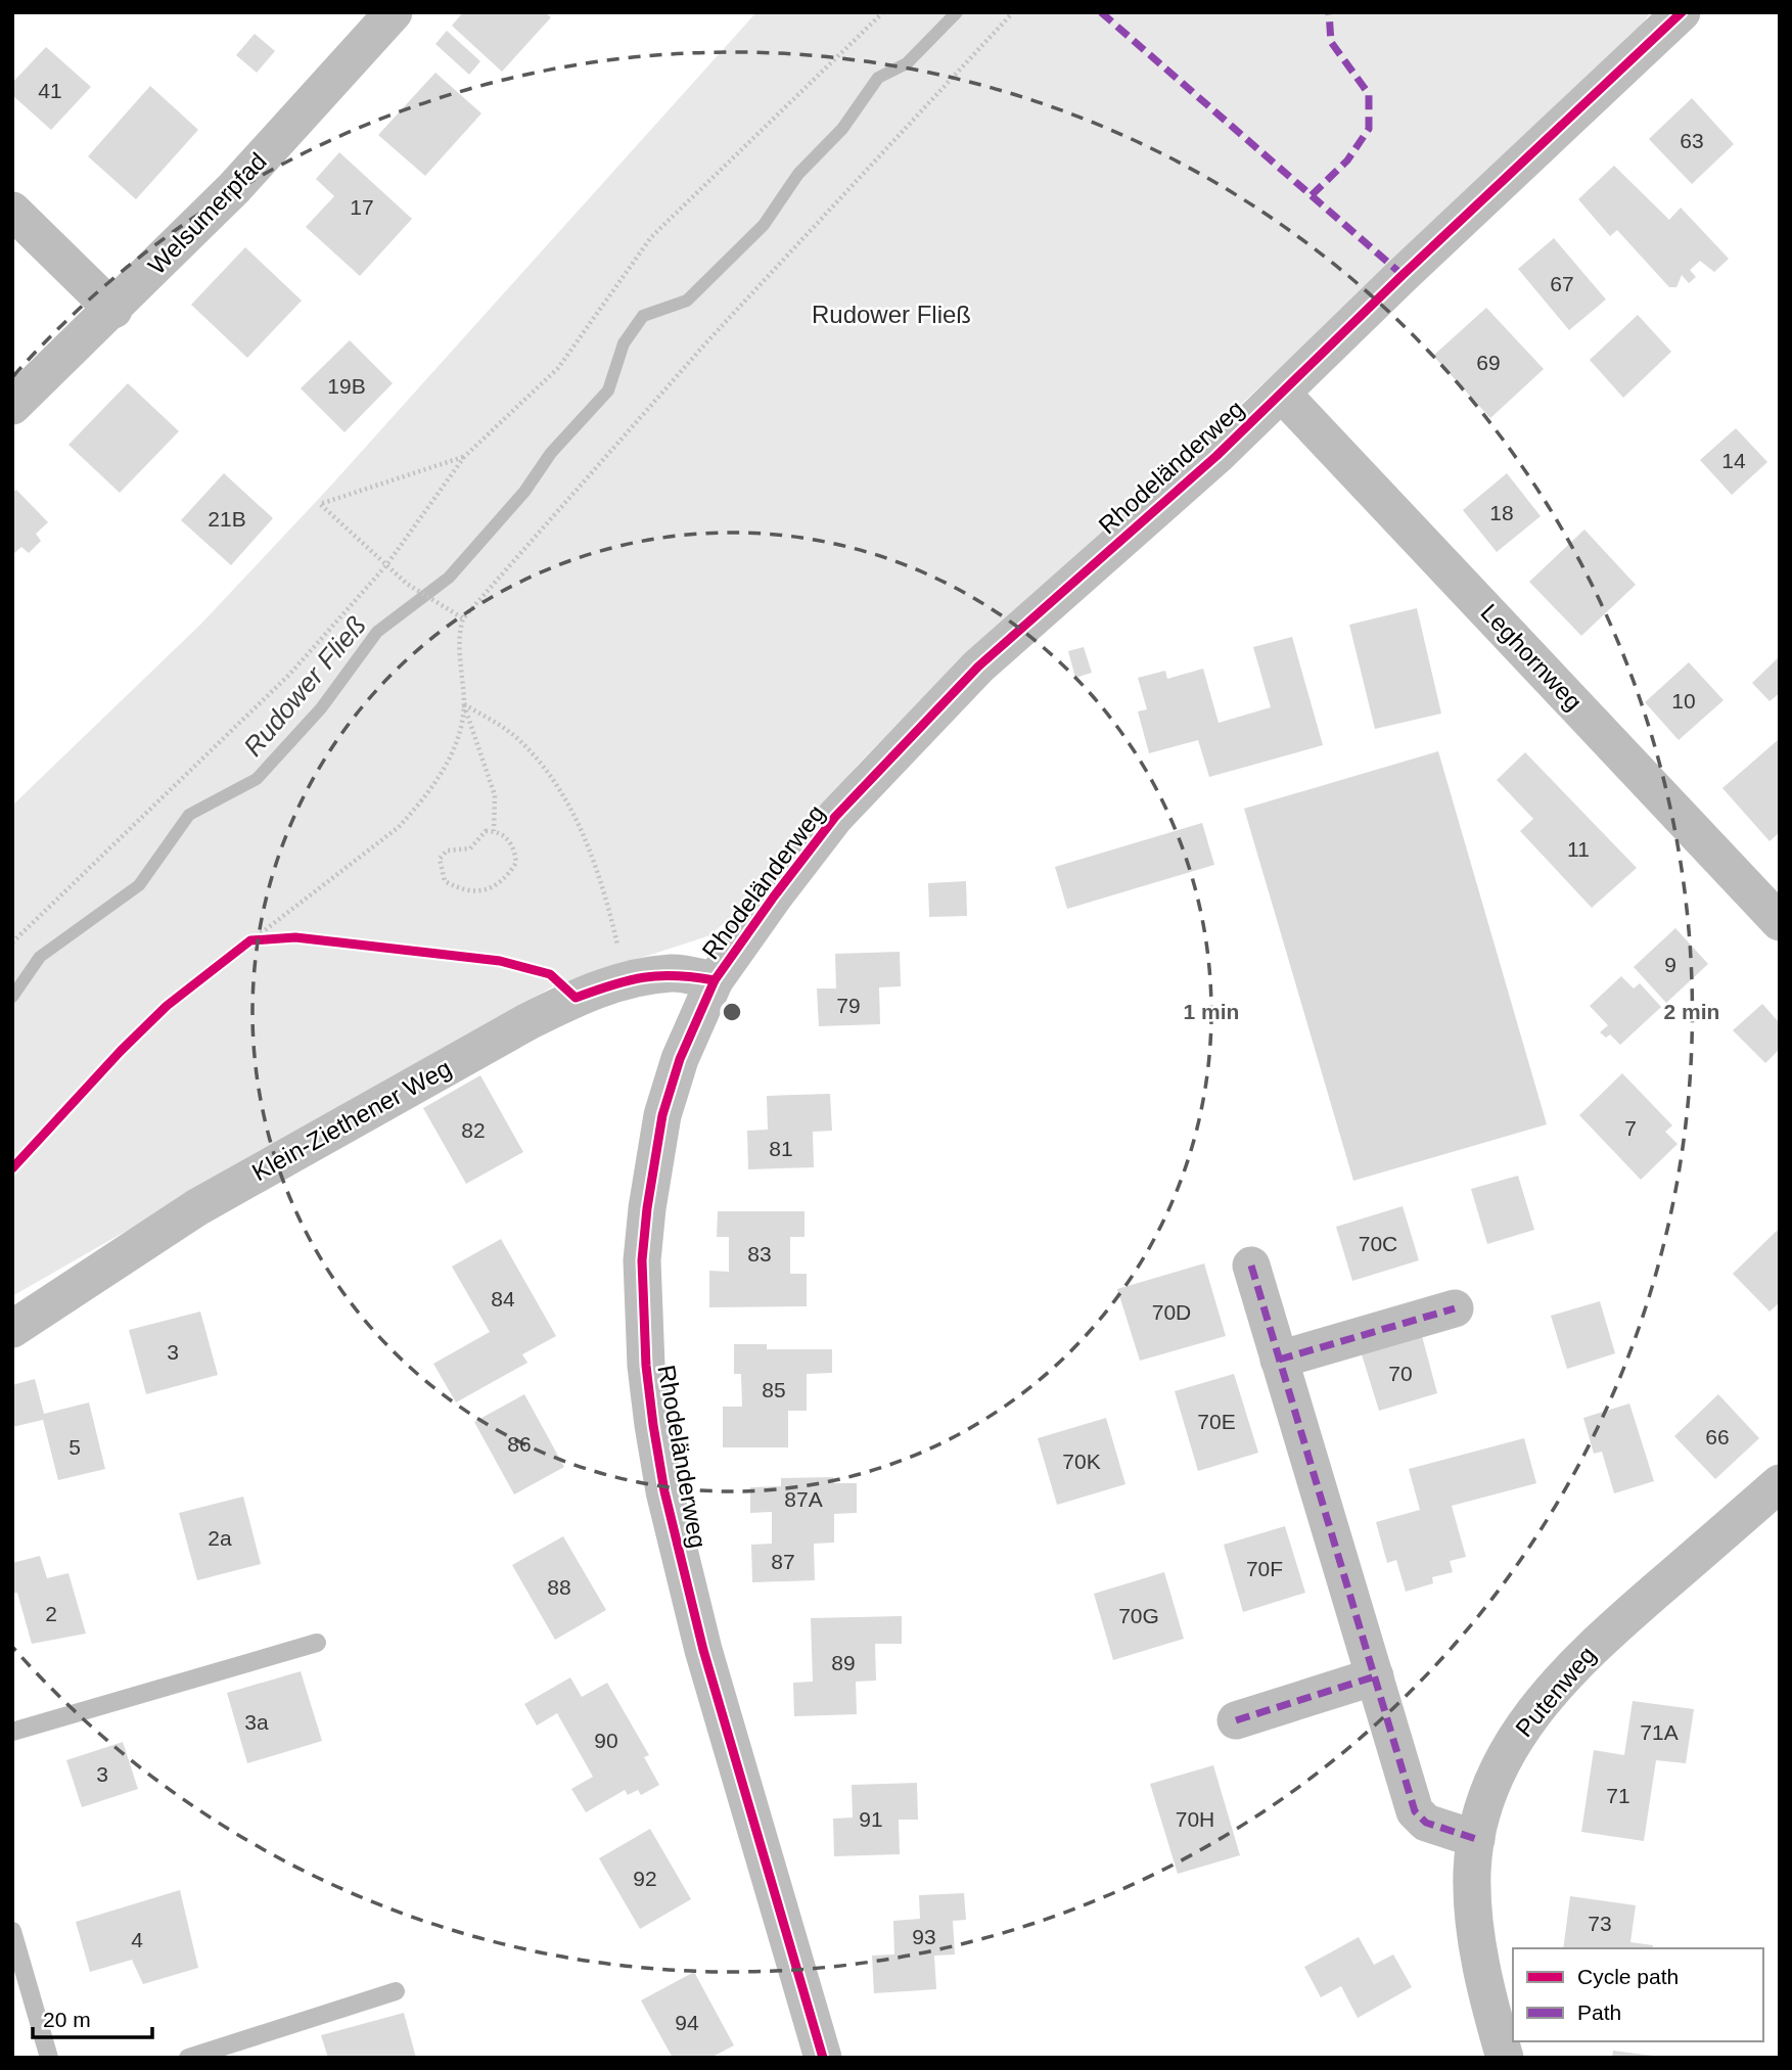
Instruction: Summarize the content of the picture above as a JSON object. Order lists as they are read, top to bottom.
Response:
{
  "streets": {
    "street": [
      "Welsumerpfad",
      "Rhodeländerweg",
      "Leghornweg",
      "Klein-Ziethener Weg",
      "Putenweg"
    ]
  },
  "crossings": [
    ["Rhodeländerweg", "Leghornweg"],
    ["Rhodeländerweg", "Klein-Ziethener Weg"]
  ],
  "water": ["Rudower Fließ"],
  "parks": ["Rudower Fließ"],
  "house_numbers": [
    "41",
    "63",
    "17",
    "67",
    "69",
    "19B",
    "14",
    "18",
    "21B",
    "10",
    "11",
    "9",
    "79",
    "7",
    "82",
    "81",
    "70C",
    "83",
    "84",
    "70D",
    "3",
    "70",
    "85",
    "70E",
    "66",
    "86",
    "5",
    "70K",
    "87A",
    "2a",
    "87",
    "70F",
    "88",
    "2",
    "70G",
    "89",
    "3a",
    "71A",
    "90",
    "3",
    "71",
    "91",
    "70H",
    "92",
    "73",
    "93",
    "4",
    "94"
  ],
  "legend": ["Cycle path", "Path"],
  "scale_bar": "20 m",
  "rings": ["1 min", "2 min"]
}
